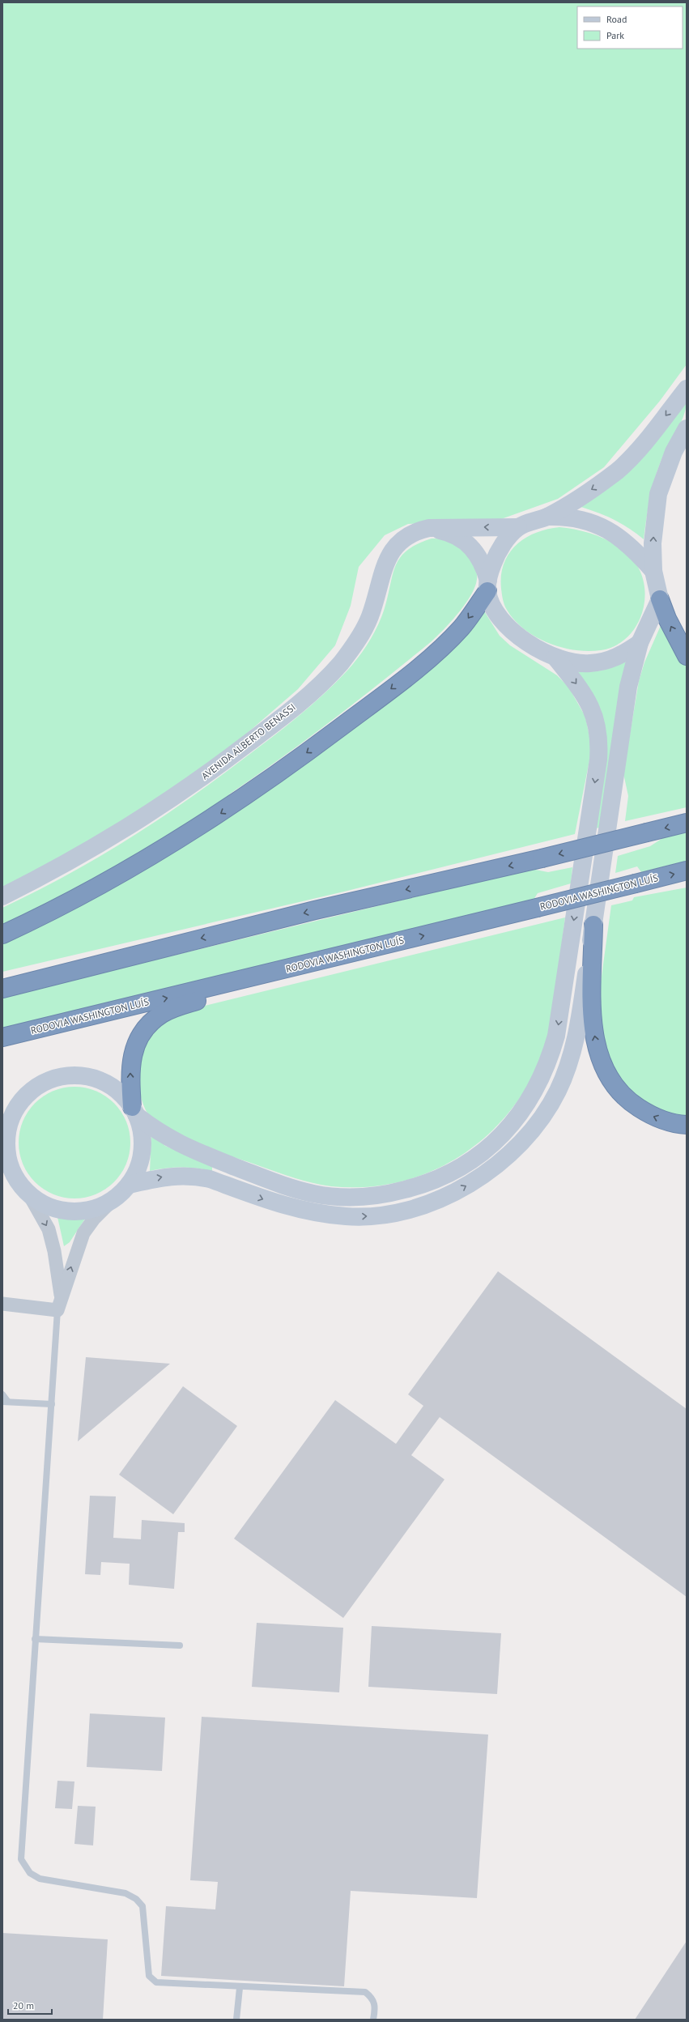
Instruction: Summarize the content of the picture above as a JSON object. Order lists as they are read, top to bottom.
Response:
{
  "streets": {
    "highway": ["RODOVIA WASHINGTON LUÍS"],
    "main road": ["AVENIDA ALBERTO BENASSI"]
  },
  "legend": ["Road", "Park"],
  "scale_bar": "20 m"
}
